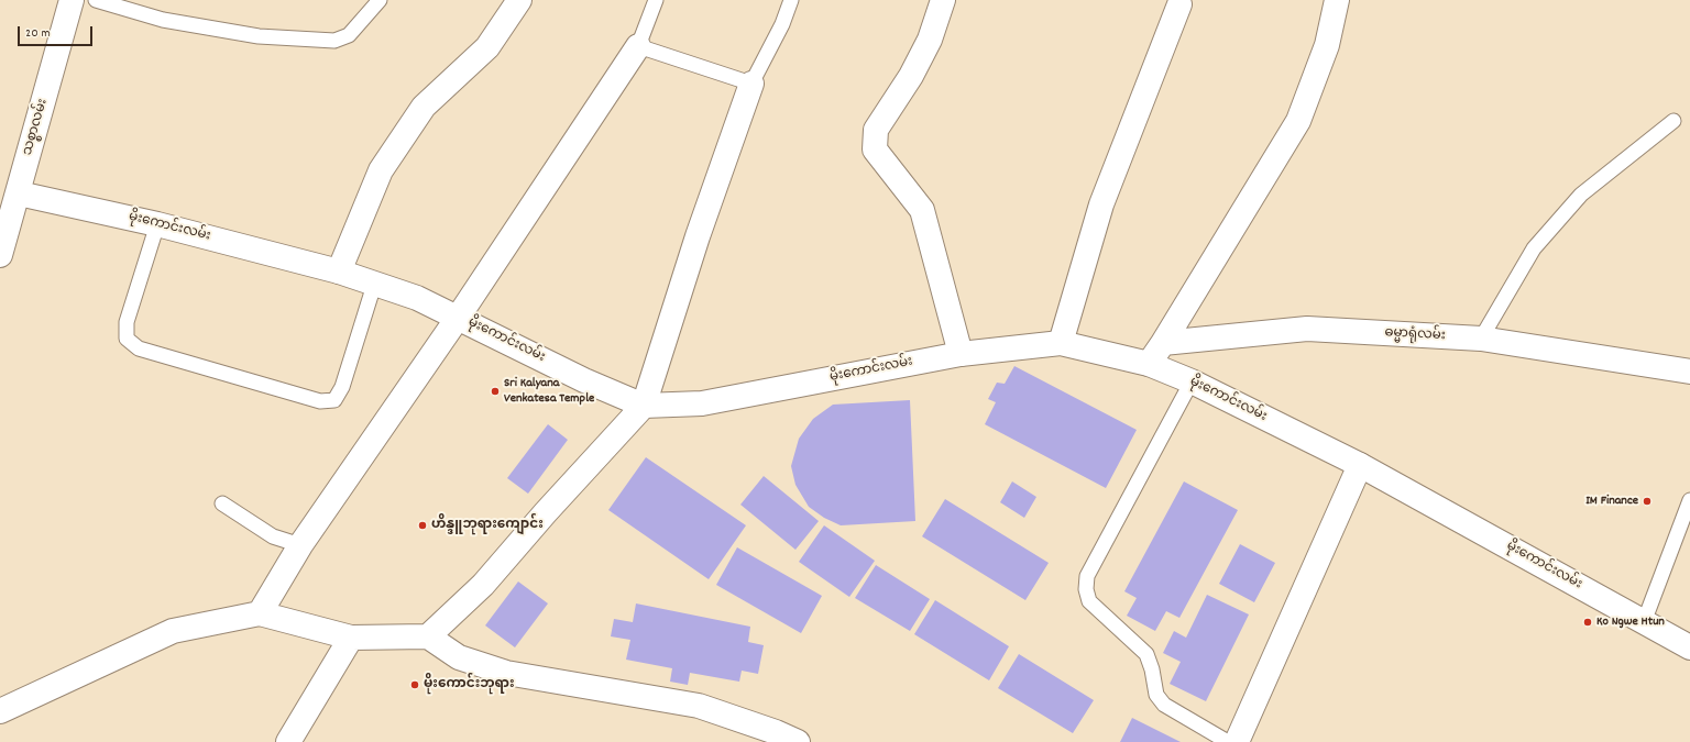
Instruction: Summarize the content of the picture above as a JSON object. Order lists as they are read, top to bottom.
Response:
{
  "streets": {
    "street": ["သစ္စာလမ်း", "မိုးကောင်းလမ်း", "ဓမ္မာရုံလမ်း"]
  },
  "crossings": [
    ["သစ္စာလမ်း", "မိုးကောင်းလမ်း"]
  ],
  "places": [
    "Sri Kalyana Venkatesa Temple",
    "IM Finance",
    "ဟိန္ဒူဘုရားကျောင်း",
    "Ko Ngwe Htun",
    "မိုးကောင်းဘုရား"
  ],
  "scale_bar": "20 m"
}
